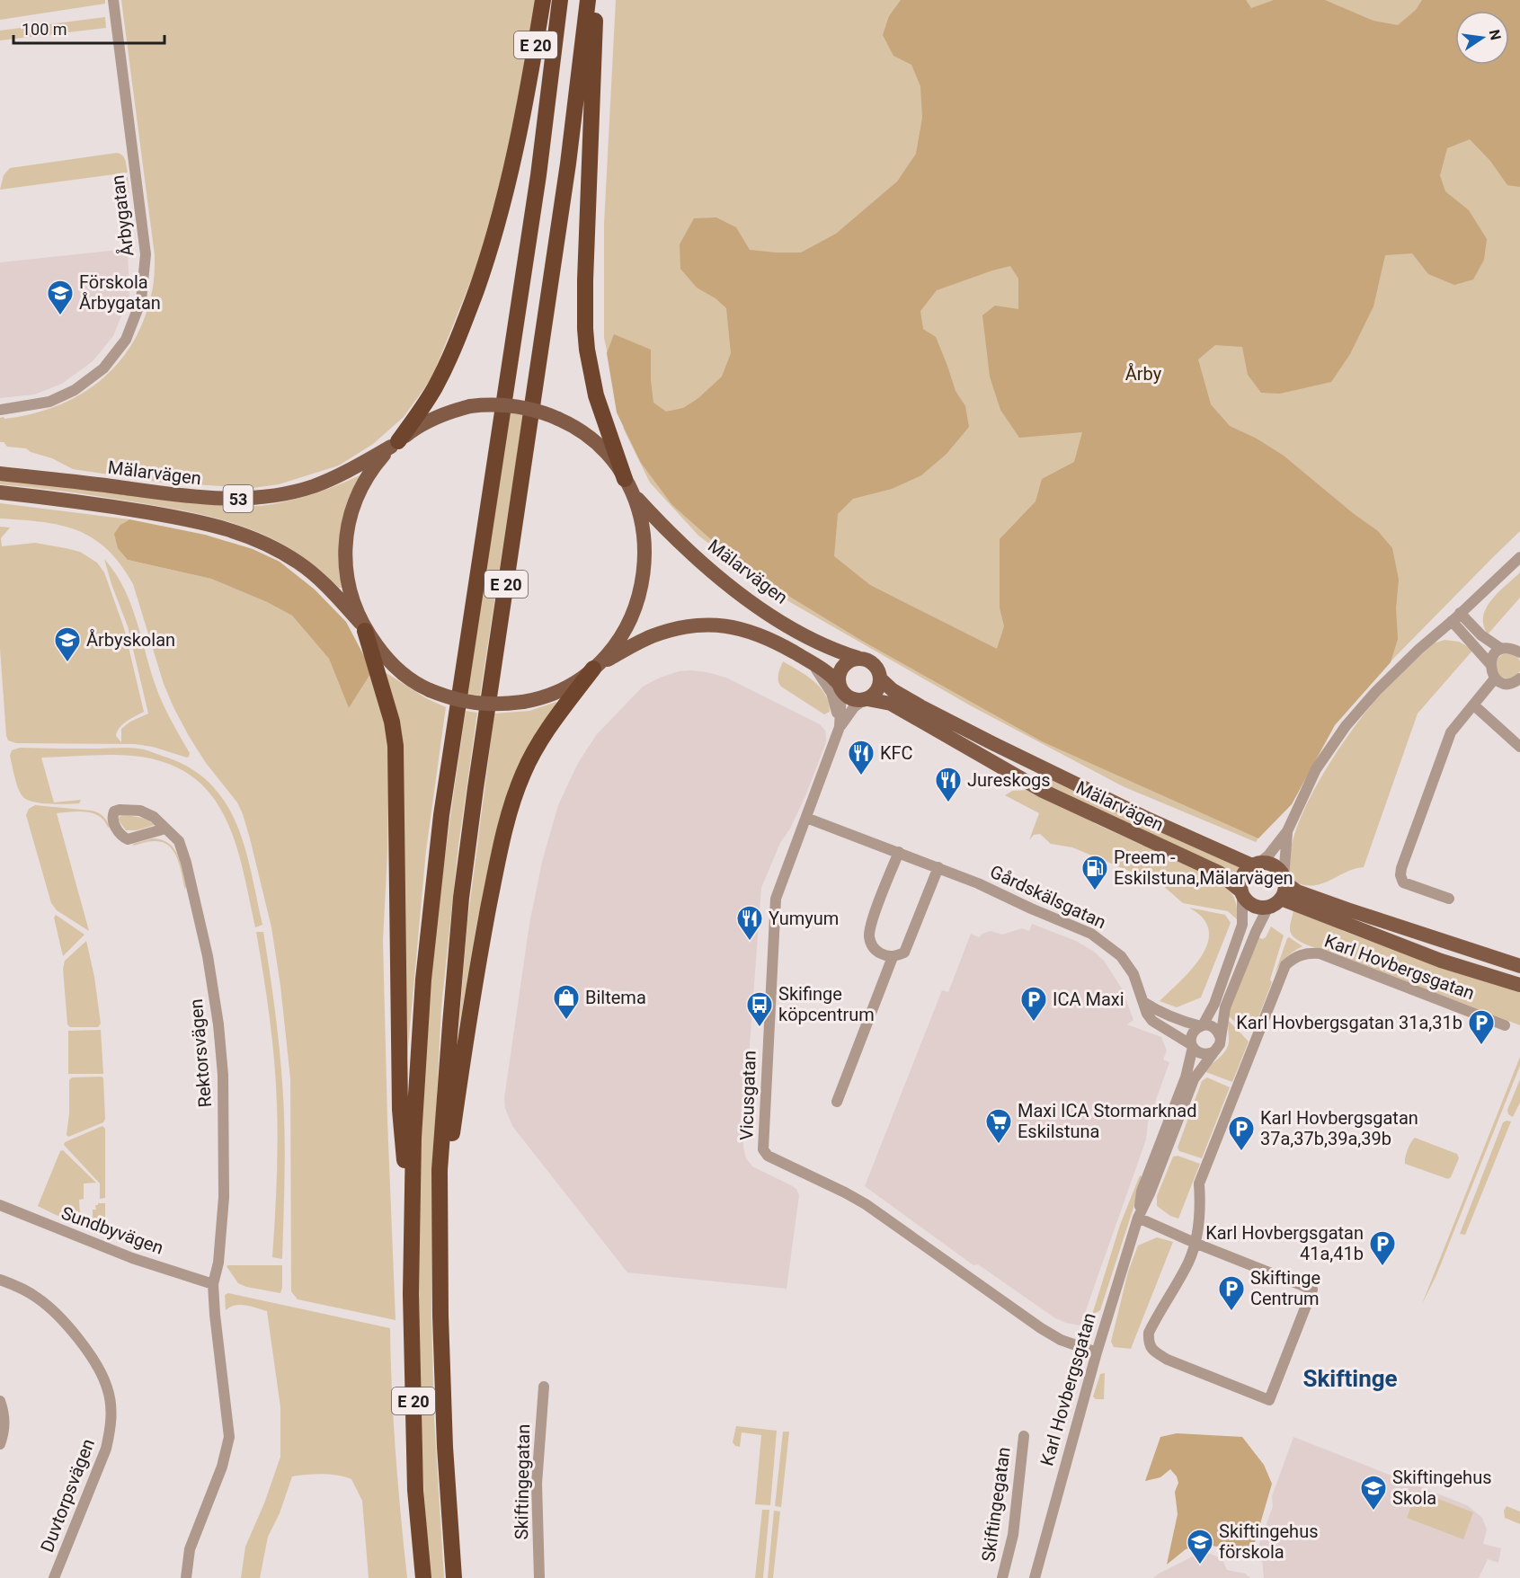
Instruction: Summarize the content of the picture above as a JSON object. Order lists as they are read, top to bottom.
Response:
{
  "streets": {
    "highway": ["E 20"],
    "main road": ["Mälarvägen", "53"],
    "street": [
      "Årbygatan",
      "Gårdskälsgatan",
      "Karl Hovbergsgatan",
      "Rektorsvägen",
      "Vicusgatan",
      "Sundbyvägen",
      "Skiftingegatan",
      "Duvtorpsvägen"
    ]
  },
  "crossings": [
    ["E 20", "Mälarvägen"],
    ["E 20", "53"],
    ["Mälarvägen", "53"],
    ["Mälarvägen", "Vicusgatan"],
    ["Gårdskälsgatan", "Karl Hovbergsgatan"],
    ["Gårdskälsgatan", "Vicusgatan"],
    ["Karl Hovbergsgatan", "Vicusgatan"],
    ["Rektorsvägen", "Sundbyvägen"]
  ],
  "districts": ["Skiftinge"],
  "parks": ["Årby"],
  "places": {
    "school or university": [
      "Förskola Årbygatan",
      "Årbyskolan",
      "Skiftingehus Skola",
      "Skiftingehus förskola"
    ],
    "restaurant": ["KFC", "Jureskogs", "Yumyum"],
    "fuel station": ["Preem - Eskilstuna,Mälarvägen"],
    "shop": ["Biltema"],
    "parking": [
      "ICA Maxi",
      "Karl Hovbergsgatan 31a,31b",
      "Karl Hovbergsgatan 37a,37b,39a,39b",
      "Karl Hovbergsgatan 41a,41b",
      "Skiftinge Centrum"
    ],
    "bus stop": ["Skifinge köpcentrum"],
    "supermarket": ["Maxi ICA Stormarknad Eskilstuna"]
  },
  "scale_bar": "100 m",
  "north": "right"
}
